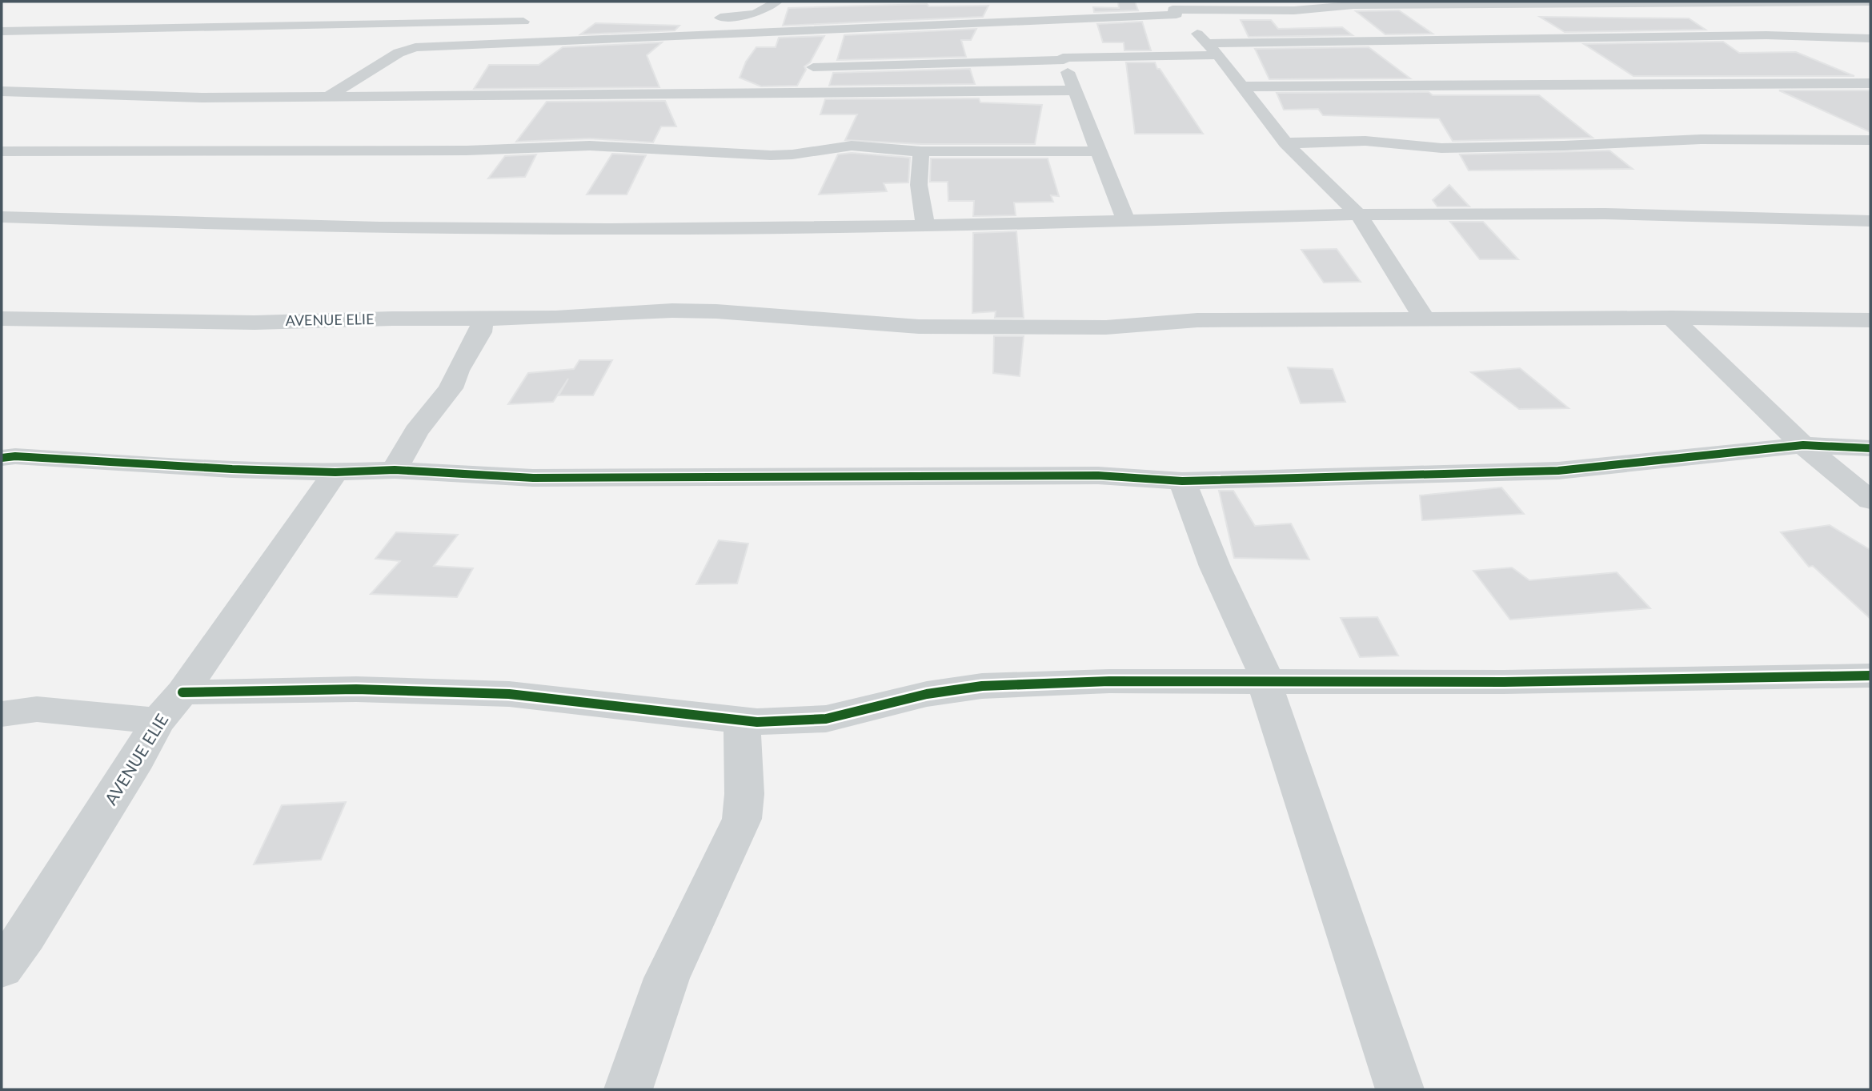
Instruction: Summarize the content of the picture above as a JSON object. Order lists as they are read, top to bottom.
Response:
{
  "streets": {
    "street": ["AVENUE ELIE"]
  }
}
